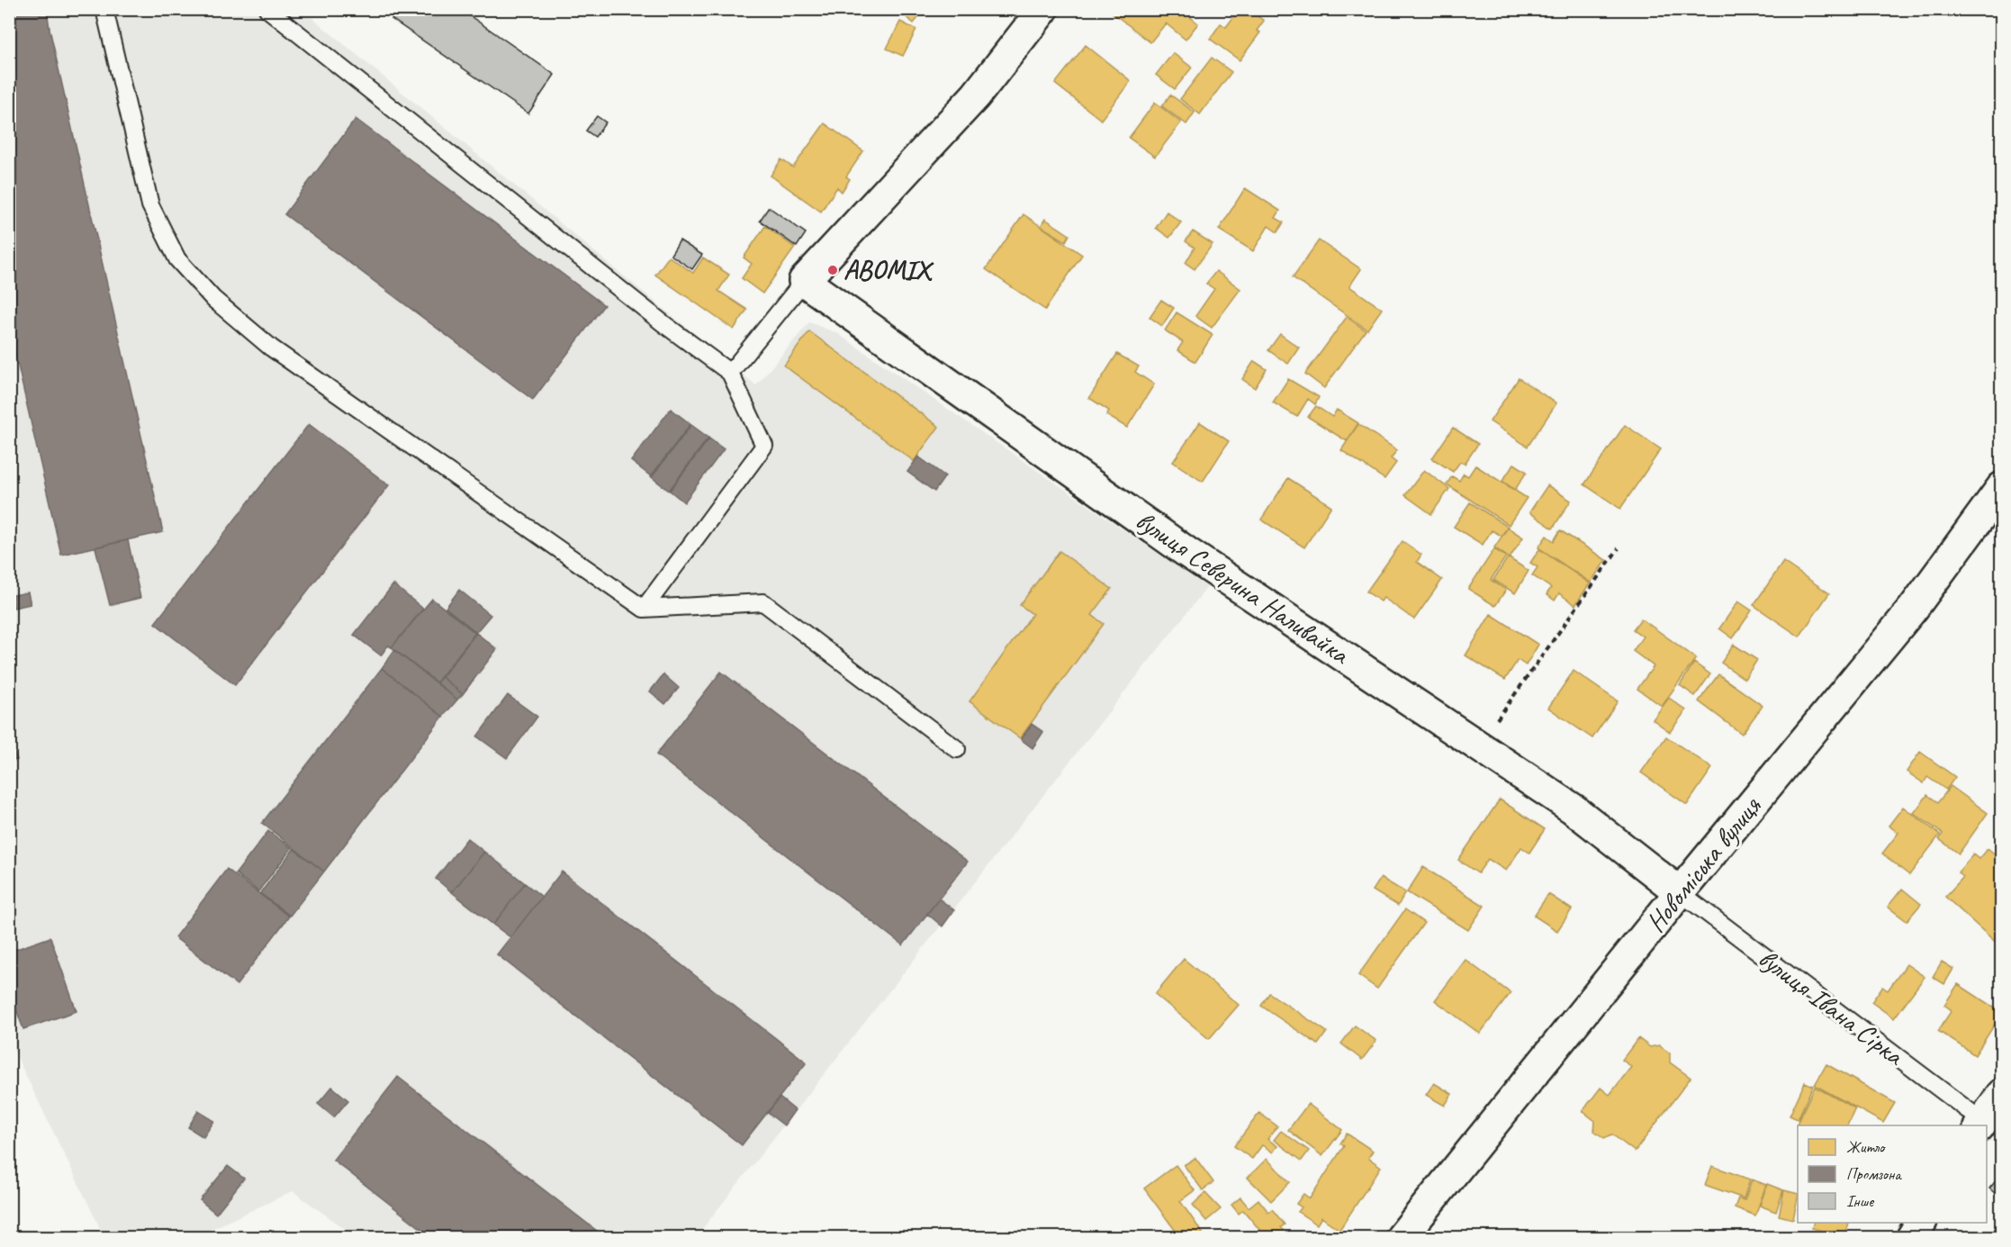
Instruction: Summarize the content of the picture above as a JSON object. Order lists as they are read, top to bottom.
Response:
{
  "streets": {
    "street": ["вулиця Северина Наливайка", "Новоміська вулиця", "вулиця Івана Сірка"]
  },
  "crossings": [
    ["вулиця Северина Наливайка", "Новоміська вулиця"],
    ["вулиця Северина Наливайка", "вулиця Івана Сірка"],
    ["Новоміська вулиця", "вулиця Івана Сірка"]
  ],
  "places": ["ABOMIX"],
  "legend": ["Житло", "Промзона", "Інше"]
}
